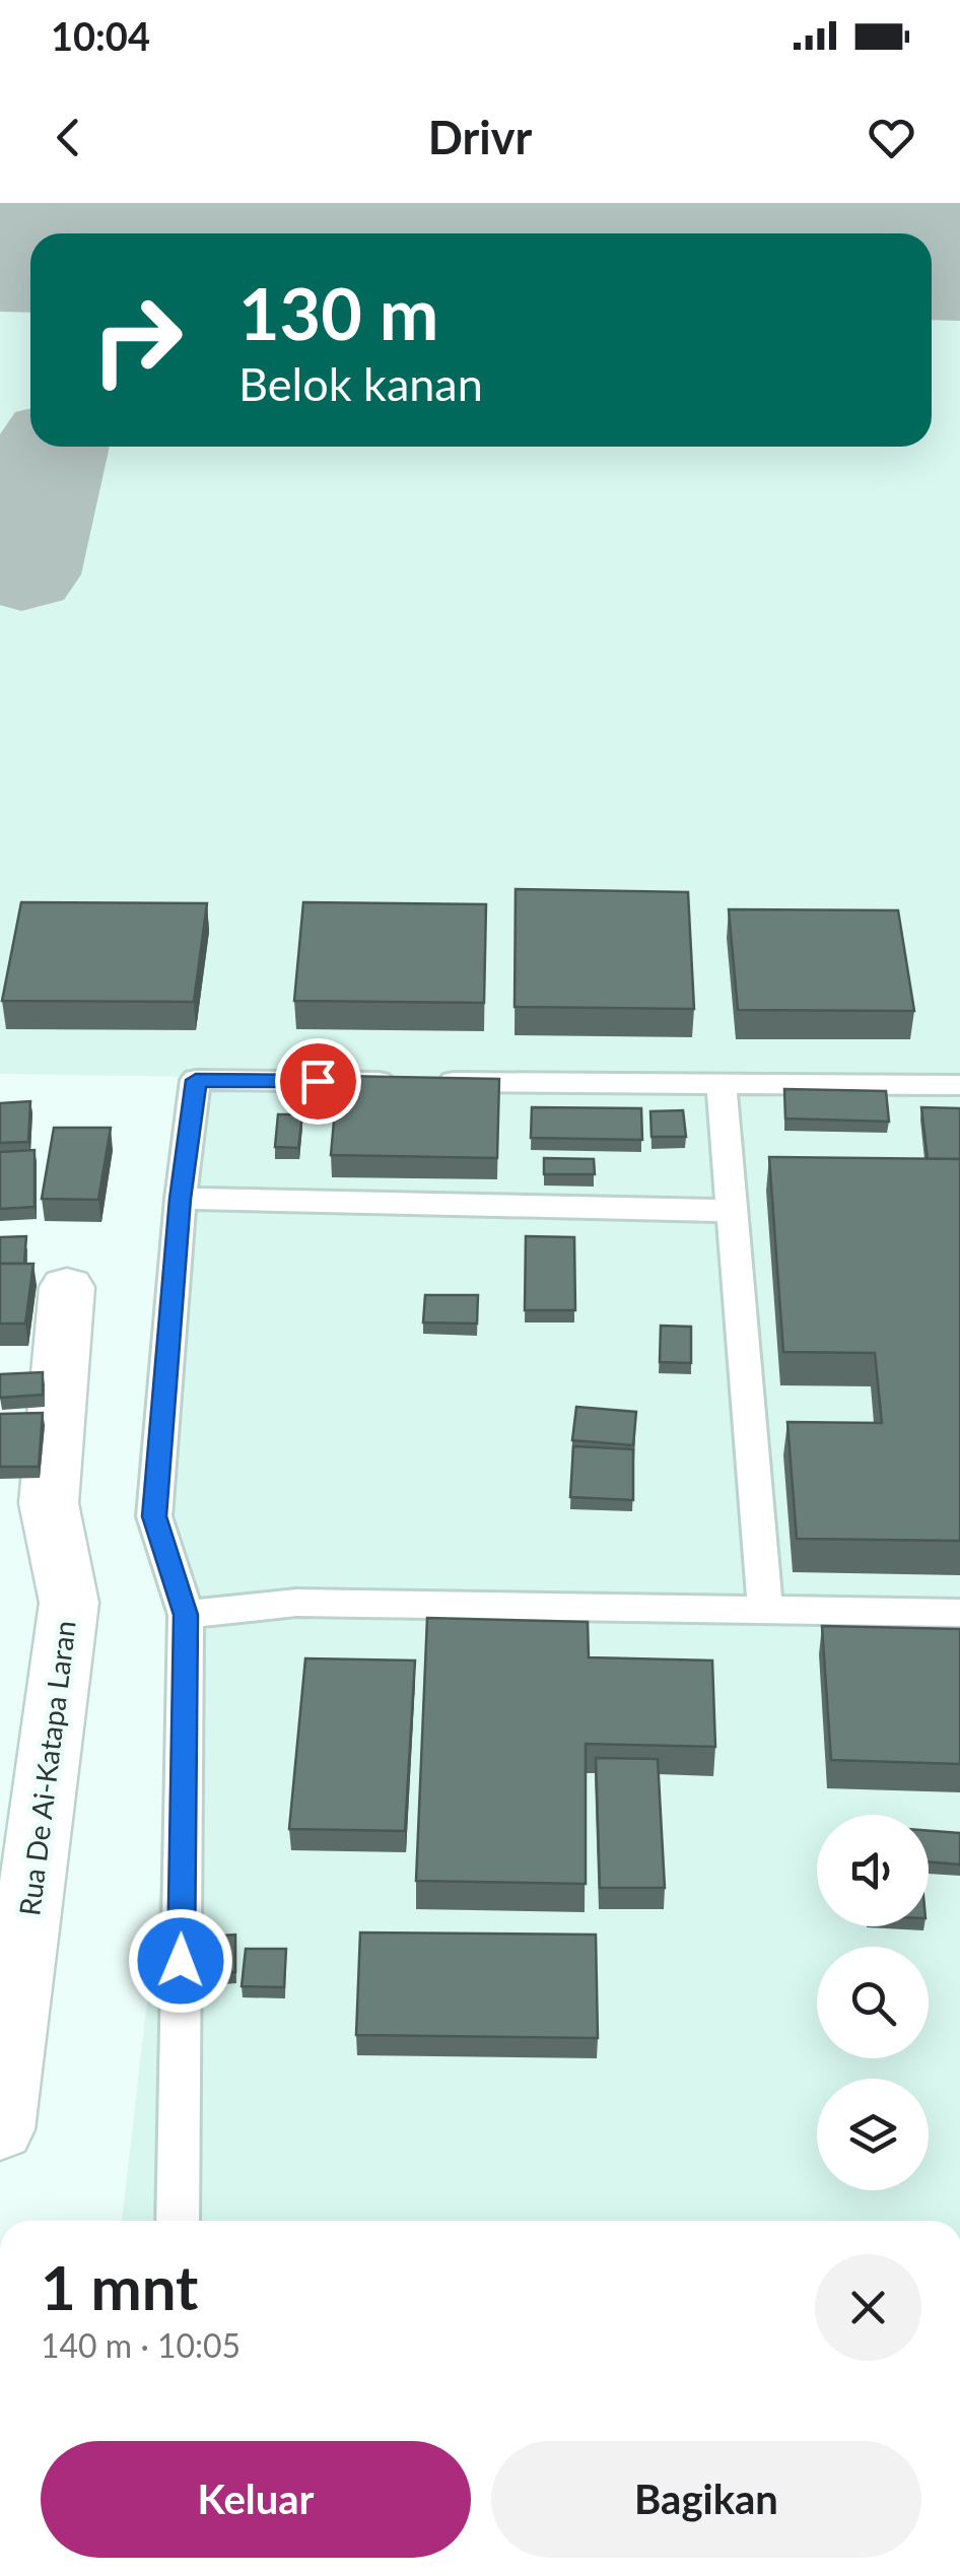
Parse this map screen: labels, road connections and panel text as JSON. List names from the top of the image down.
{
  "streets": {
    "street": ["Rua De Ai-Katapa Laran"]
  },
  "page": {
    "status": "10:04",
    "header": "Drivr",
    "turn": ["130 m", "Belok kanan"],
    "heading": ["1 mnt", "140 m · 10:05"],
    "buttons": ["Keluar", "Bagikan"]
  }
}
